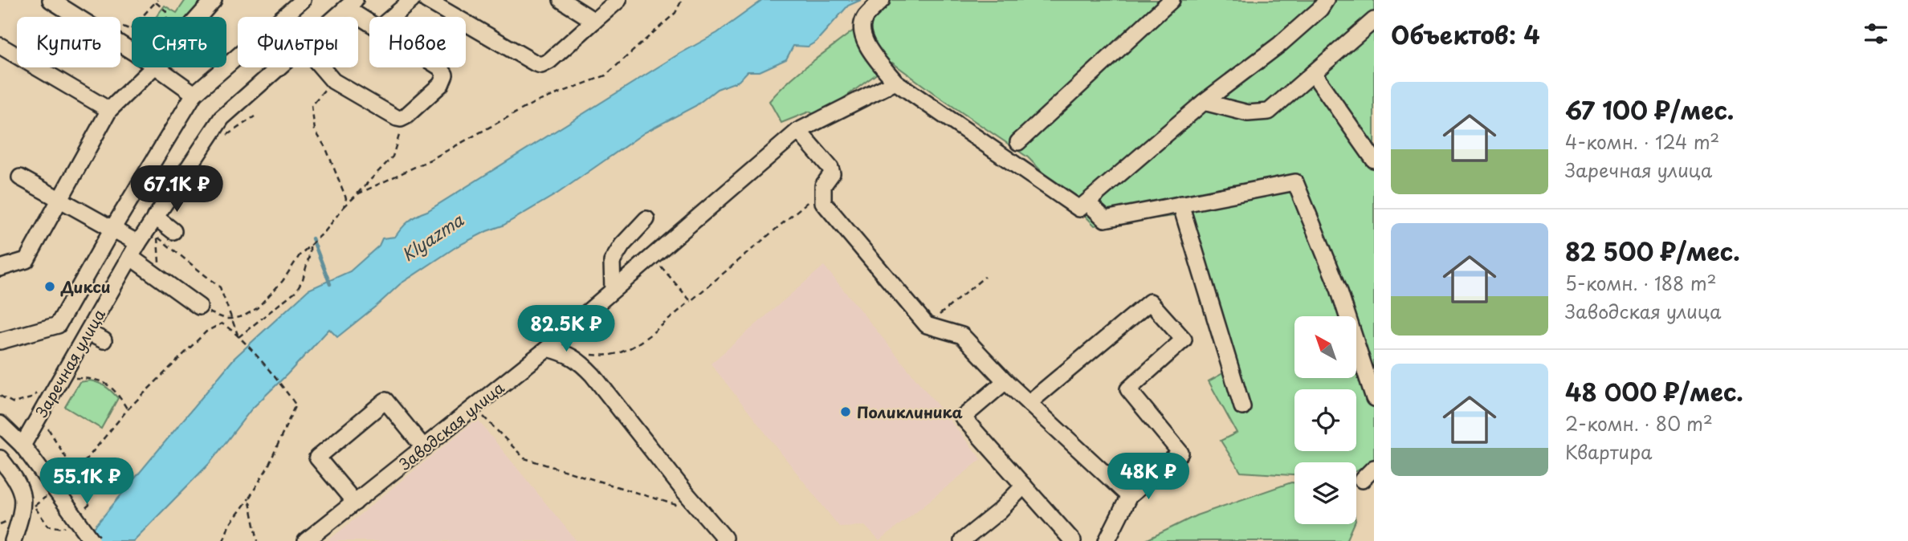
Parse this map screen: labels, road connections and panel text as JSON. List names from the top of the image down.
{
  "streets": {
    "street": ["Заречная улица", "Заводская улица"]
  },
  "water": ["Klyazma"],
  "places": ["Дикси", "Поликлиника"],
  "north": "top left",
  "page": {
    "heading": "Объектов: 4",
    "chip": [
      "Купить",
      "Снять",
      "Фильтры",
      "Новое"
    ],
    "list": [
      {
        "name": "67 100 ₽/мес.",
        "note": "4-комн. · 124 m² · Заречная улица"
      },
      {
        "name": "82 500 ₽/мес.",
        "note": "5-комн. · 188 m² · Заводская улица"
      },
      {
        "name": "48 000 ₽/мес.",
        "note": "2-комн. · 80 m² · Квартира"
      }
    ],
    "price": [
      "67.1K ₽",
      "82.5K ₽",
      "48K ₽",
      "55.1K ₽"
    ]
  }
}
